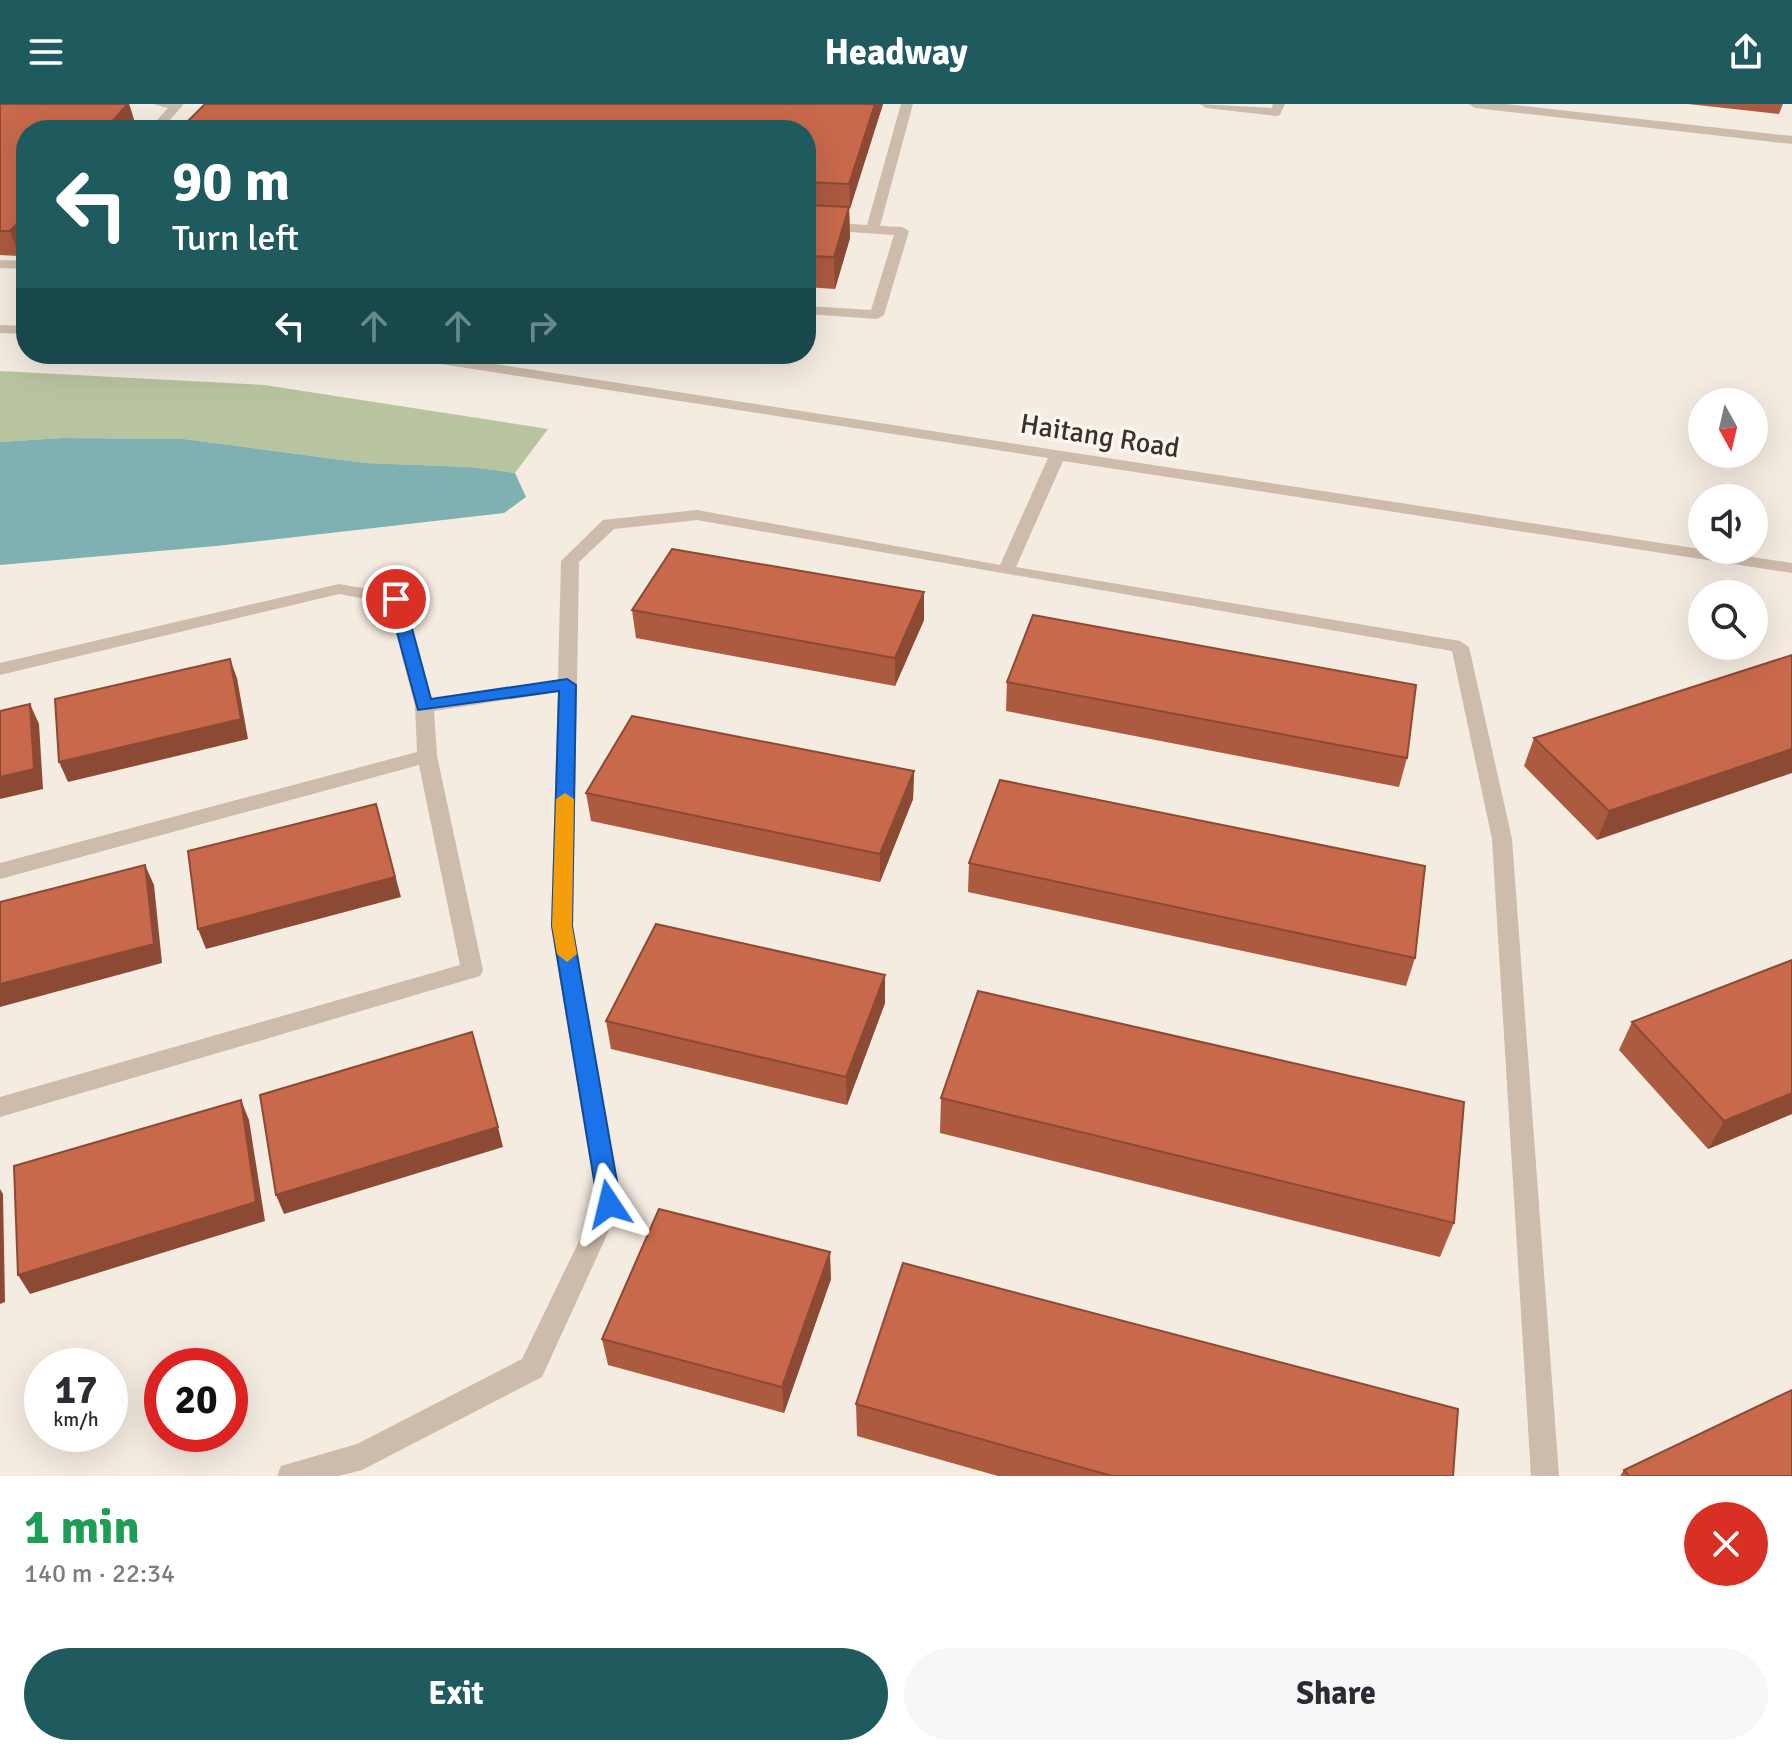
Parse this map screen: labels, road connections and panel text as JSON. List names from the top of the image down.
{
  "streets": {
    "street": ["Haitang Road"]
  },
  "north": "bottom",
  "page": {
    "header": "Headway",
    "turn": ["90 m", "Turn left"],
    "speed": "17 km/h",
    "limit": "20",
    "heading": ["1 min", "140 m · 22:34"],
    "buttons": ["Exit", "Share"]
  }
}
